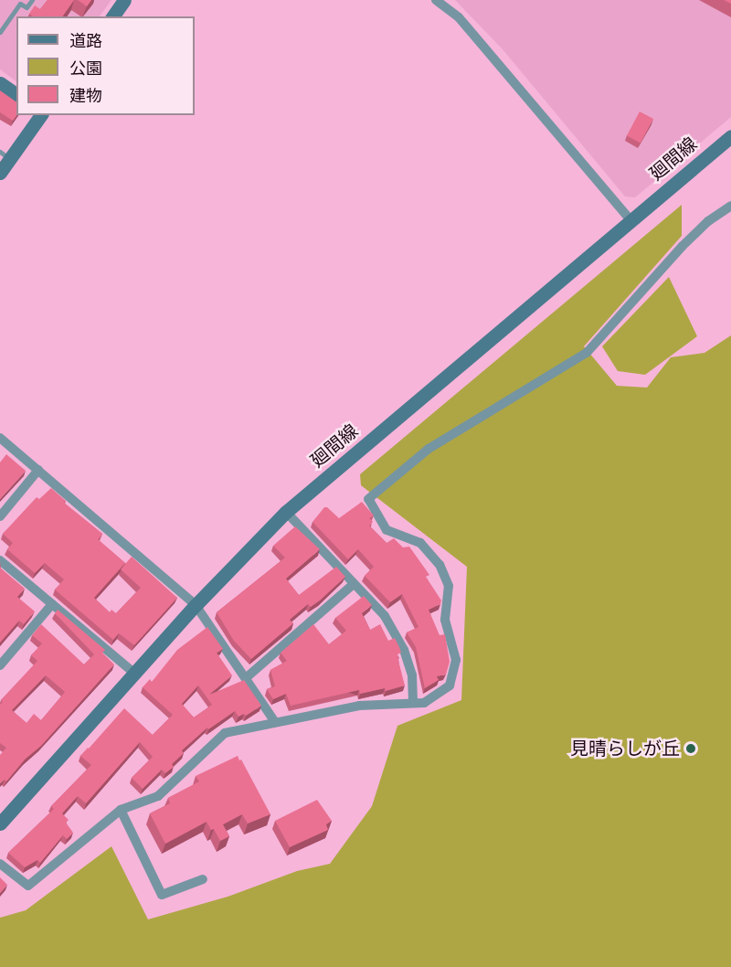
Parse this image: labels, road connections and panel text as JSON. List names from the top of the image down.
{
  "streets": {
    "street": ["廻間線"]
  },
  "places": ["見晴らしが丘"],
  "legend": ["道路", "公園", "建物"]
}
